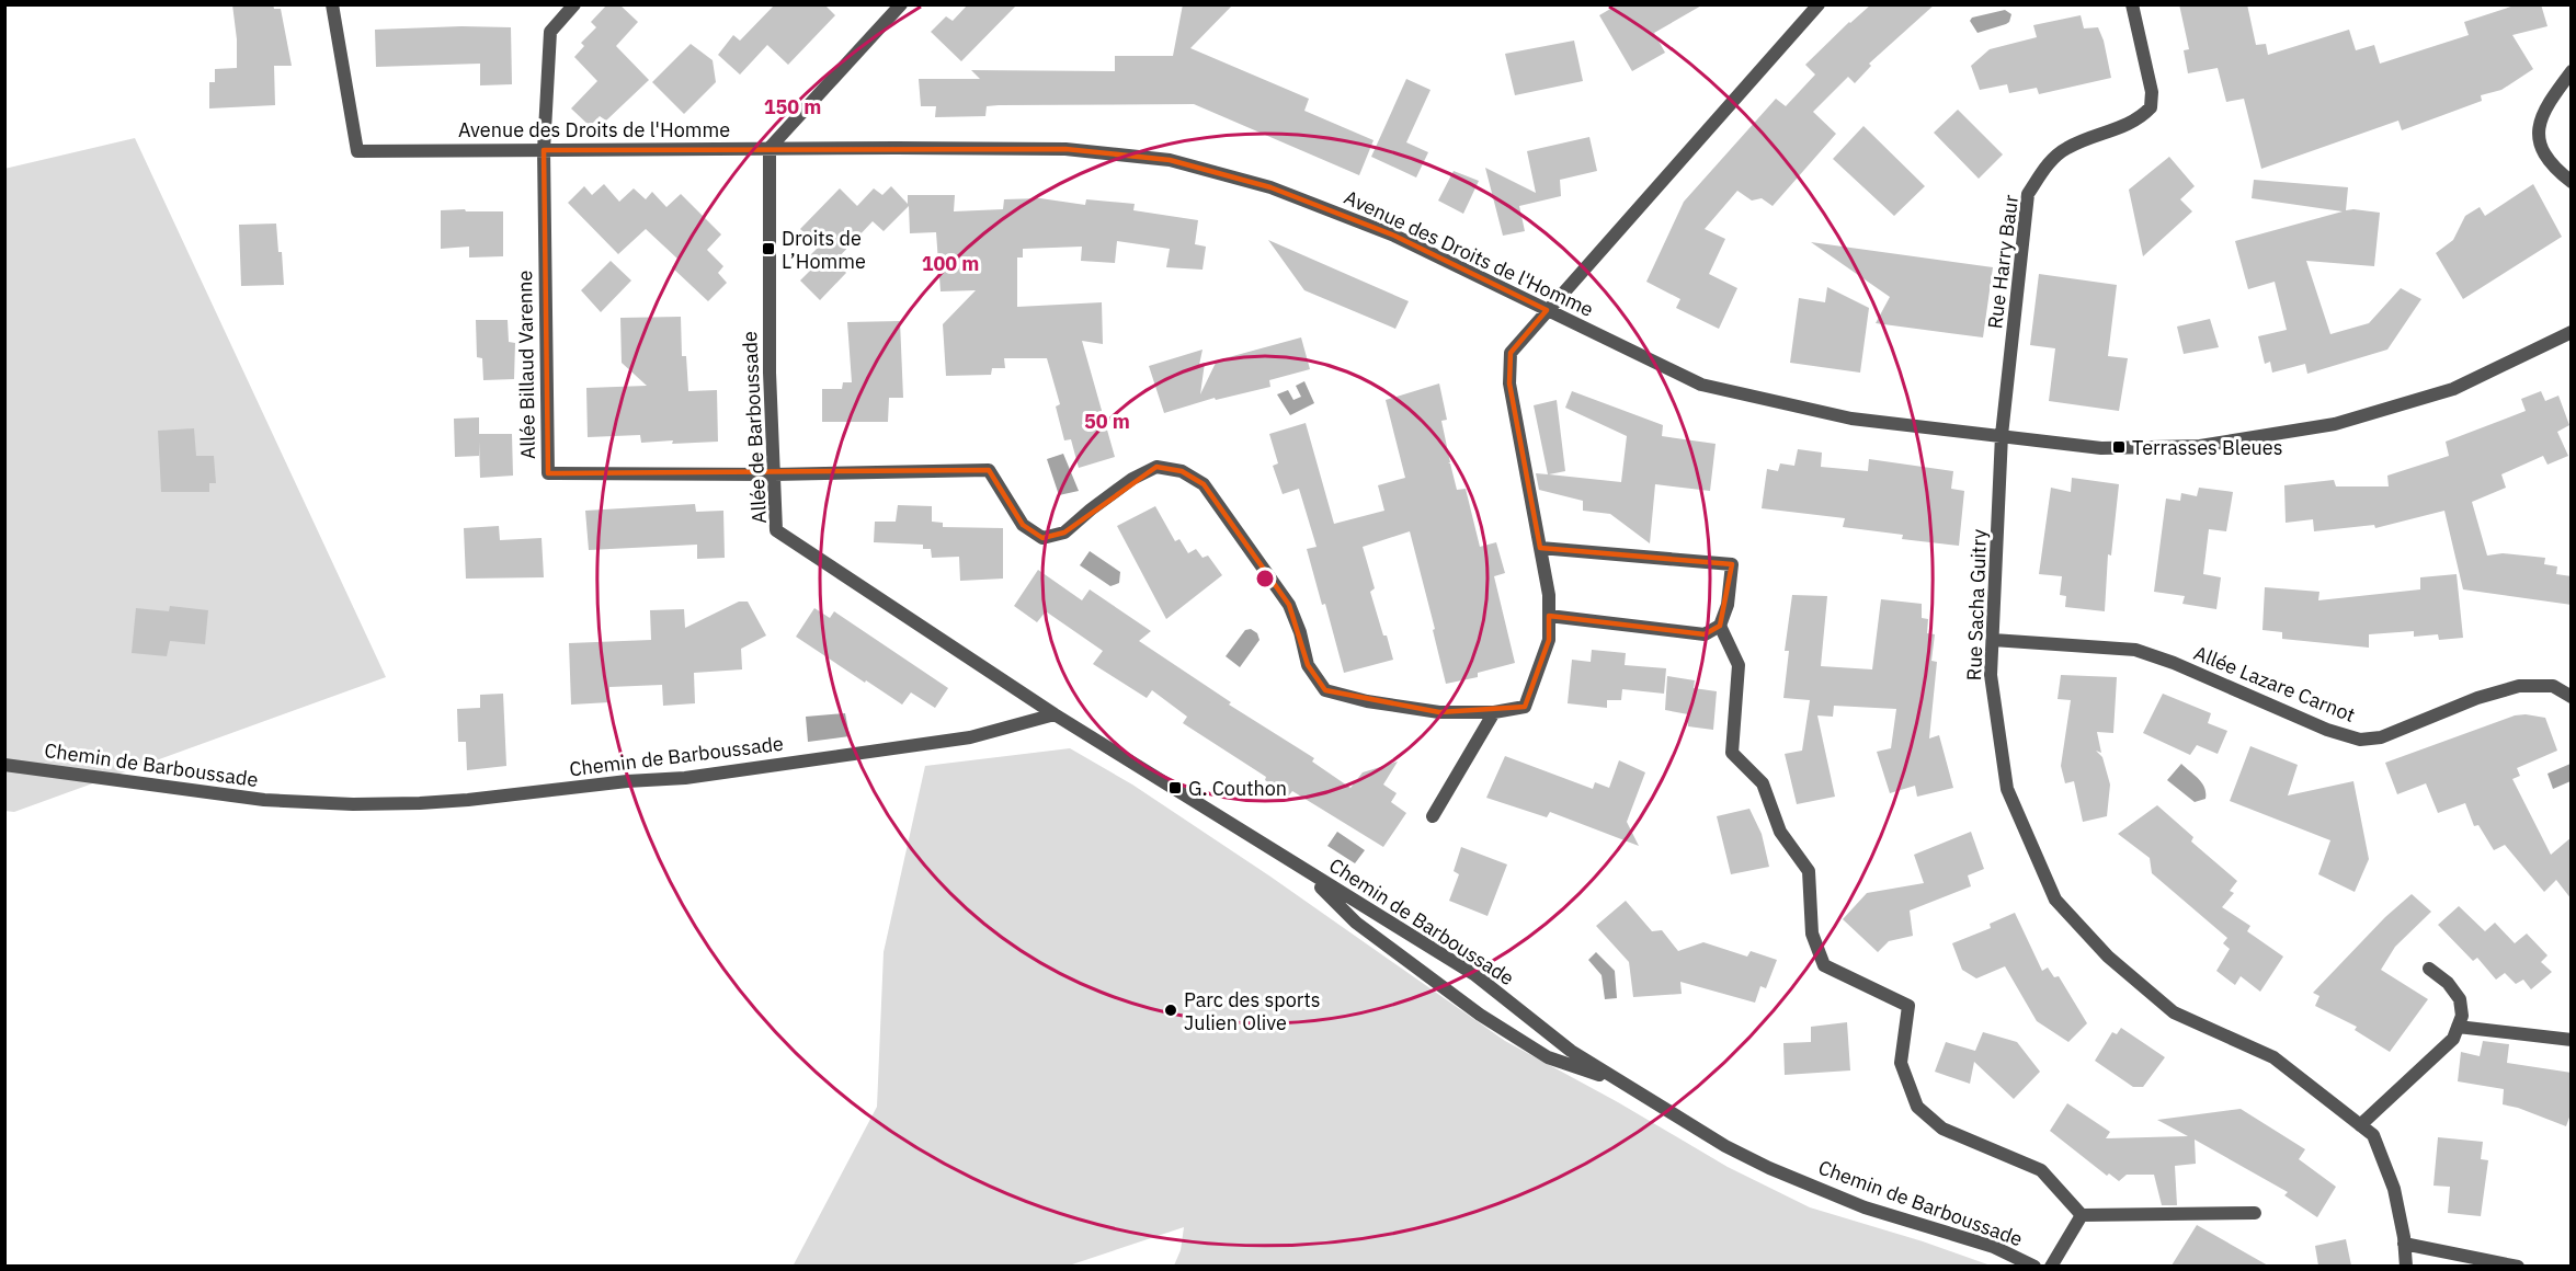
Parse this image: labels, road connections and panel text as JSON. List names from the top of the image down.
{
  "streets": {
    "street": [
      "Avenue des Droits de l'Homme",
      "Rue Harry Baur",
      "Allée Billaud Varenne",
      "Allée de Barboussade",
      "Rue Sacha Guitry",
      "Allée Lazare Carnot",
      "Chemin de Barboussade"
    ]
  },
  "crossings": [
    ["Avenue des Droits de l'Homme", "Rue Harry Baur"],
    ["Avenue des Droits de l'Homme", "Allée Billaud Varenne"],
    ["Avenue des Droits de l'Homme", "Allée de Barboussade"],
    ["Avenue des Droits de l'Homme", "Rue Sacha Guitry"],
    ["Rue Harry Baur", "Rue Sacha Guitry"],
    ["Allée Billaud Varenne", "Allée de Barboussade"],
    ["Allée de Barboussade", "Chemin de Barboussade"],
    ["Rue Sacha Guitry", "Allée Lazare Carnot"]
  ],
  "places": {
    "transit": ["Droits de L’Homme", "Terrasses Bleues", "G. Couthon"],
    "other": ["Parc des sports Julien Olive"]
  },
  "rings": ["150 m", "100 m", "50 m"]
}
